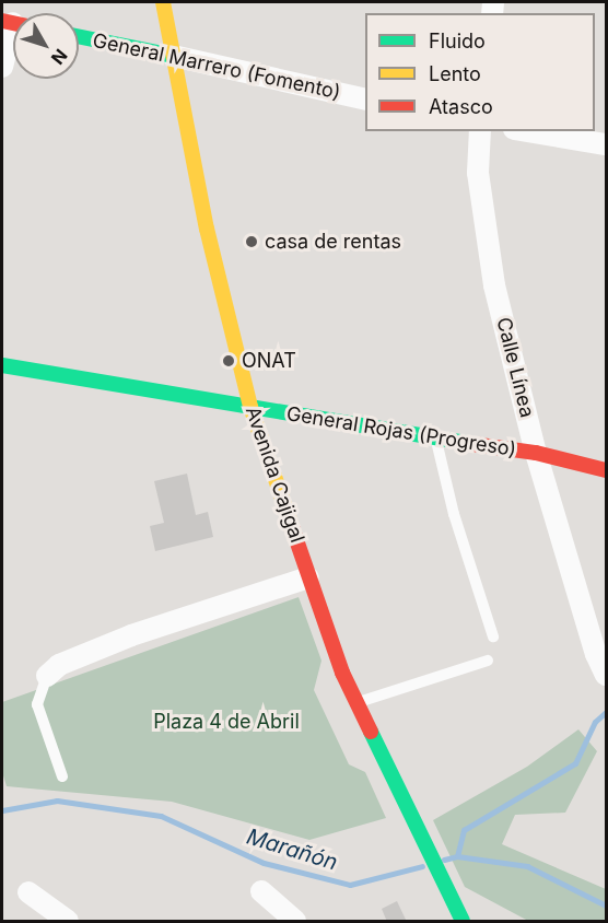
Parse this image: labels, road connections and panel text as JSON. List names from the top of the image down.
{
  "streets": {
    "main road": ["General Marrero (Fomento)", "General Rojas (Progreso)", "Avenida Cajigal"],
    "street": ["Calle Línea"]
  },
  "crossings": [
    ["General Marrero (Fomento)", "Avenida Cajigal"],
    ["Calle Línea", "General Rojas (Progreso)"],
    ["General Rojas (Progreso)", "Avenida Cajigal"]
  ],
  "water": ["Marañón"],
  "parks": ["Plaza 4 de Abril"],
  "places": ["casa de rentas", "ONAT"],
  "legend": ["Fluido", "Lento", "Atasco"],
  "north": "bottom right"
}
